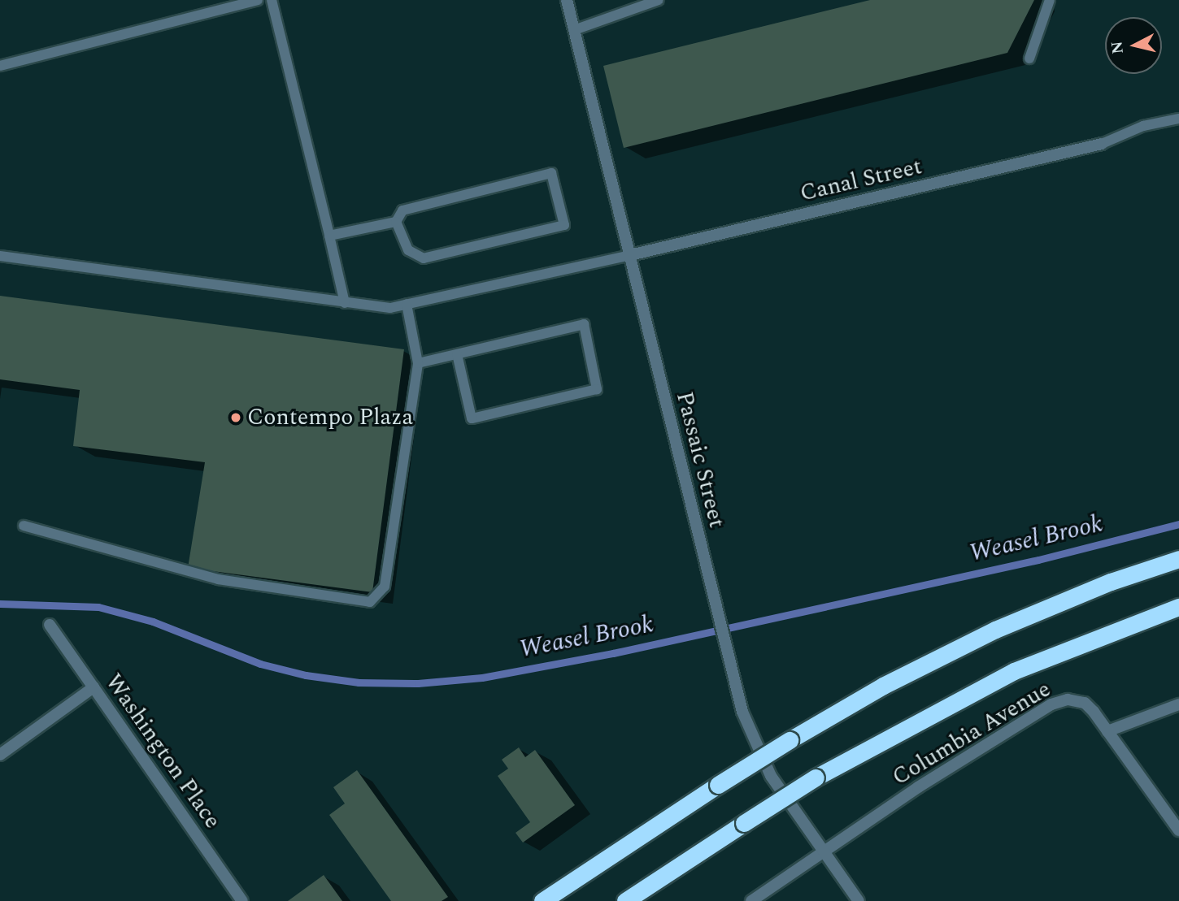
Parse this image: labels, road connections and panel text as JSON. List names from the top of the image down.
{
  "streets": {
    "street": [
      "Canal Street",
      "Passaic Street",
      "Columbia Avenue",
      "Washington Place"
    ]
  },
  "crossings": [
    ["Canal Street", "Passaic Street"],
    ["Passaic Street", "Columbia Avenue"]
  ],
  "water": ["Weasel Brook"],
  "places": ["Contempo Plaza"],
  "north": "left"
}
